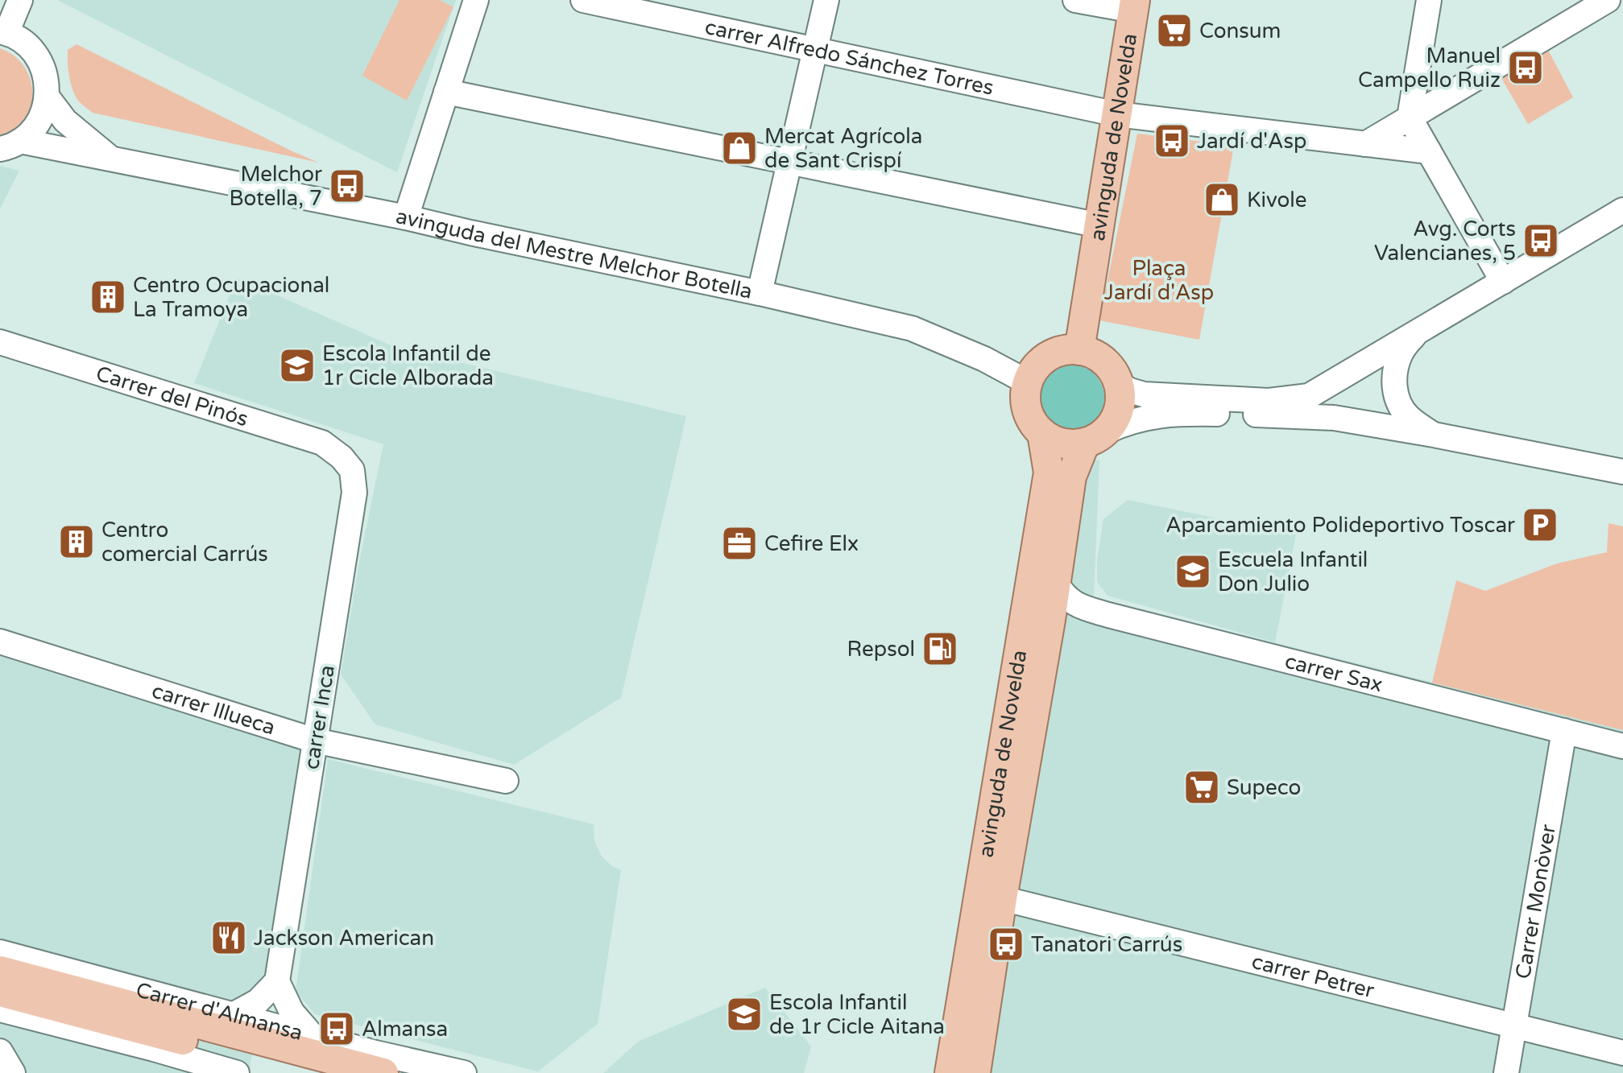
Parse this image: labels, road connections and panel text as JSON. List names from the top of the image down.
{
  "streets": {
    "main road": ["avinguda de Novelda", "Carrer d'Almansa"],
    "street": [
      "carrer Alfredo Sánchez Torres",
      "avinguda del Mestre Melchor Botella",
      "Carrer del Pinós",
      "carrer Sax",
      "carrer Illueca",
      "carrer Inca",
      "Carrer Monòver",
      "carrer Petrer"
    ]
  },
  "crossings": [
    ["carrer Alfredo Sánchez Torres", "avinguda de Novelda"],
    ["avinguda de Novelda", "avinguda del Mestre Melchor Botella"],
    ["avinguda de Novelda", "carrer Sax"],
    ["avinguda de Novelda", "carrer Petrer"],
    ["Carrer del Pinós", "carrer Inca"],
    ["carrer Sax", "Carrer Monòver"],
    ["carrer Illueca", "carrer Inca"],
    ["Carrer Monòver", "carrer Petrer"]
  ],
  "parks": ["Plaça Jardí d'Asp"],
  "places": {
    "supermarket": ["Consum", "Supeco"],
    "bus stop": [
      "Manuel Campello Ruiz",
      "Jardí d'Asp",
      "Melchor Botella, 7",
      "Avg. Corts Valencianes, 5",
      "Tanatori Carrús",
      "Almansa"
    ],
    "shop": ["Mercat Agrícola de Sant Crispí", "Kivole"],
    "building": ["Centro Ocupacional La Tramoya", "Centro comercial Carrús"],
    "school or university": ["Escola Infantil de 1r Cicle Alborada", "Escuela Infantil Don Julio", "Escola Infantil de 1r Cicle Aitana"],
    "parking": ["Aparcamiento Polideportivo Toscar"],
    "office": ["Cefire Elx"],
    "fuel station": ["Repsol"],
    "restaurant": ["Jackson American"]
  }
}
